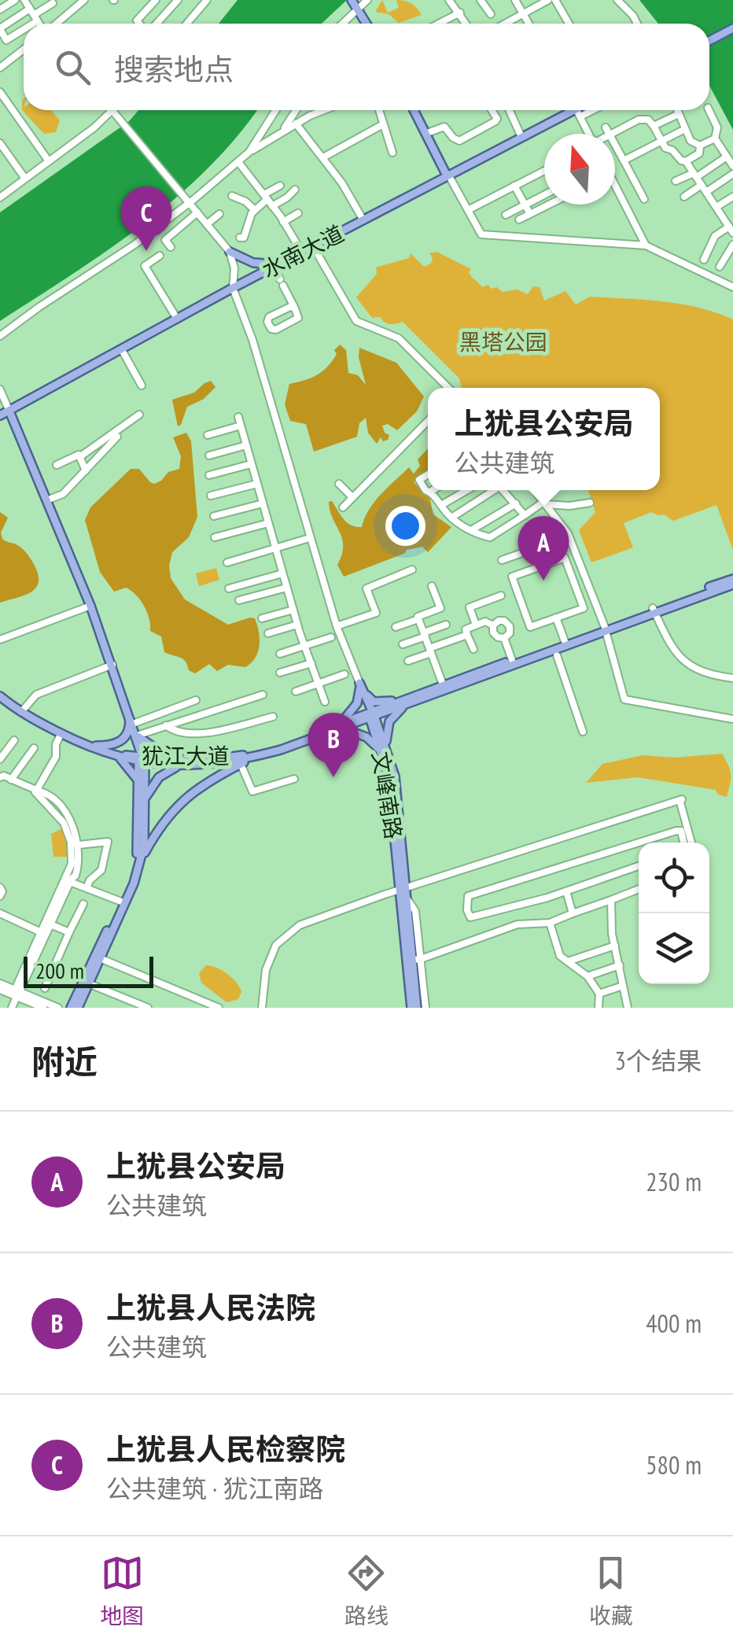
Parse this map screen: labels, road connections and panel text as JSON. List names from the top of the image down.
{
  "streets": {
    "main road": ["水南大道", "犹江大道", "文峰南路"]
  },
  "crossings": [
    ["犹江大道", "文峰南路"]
  ],
  "parks": ["黑塔公园"],
  "scale_bar": "200 m",
  "north": "top",
  "page": {
    "search": "搜索地点",
    "pins": ["C", "A", "B"],
    "popup": ["上犹县公安局", "公共建筑"],
    "scale": "200 m",
    "heading": ["附近", "3个结果"],
    "list": [
      {
        "mark": "A",
        "name": "上犹县公安局",
        "note": "公共建筑",
        "value": "230 m"
      },
      {
        "mark": "B",
        "name": "上犹县人民法院",
        "note": "公共建筑",
        "value": "400 m"
      },
      {
        "mark": "C",
        "name": "上犹县人民检察院",
        "note": "公共建筑 · 犹江南路",
        "value": "580 m"
      }
    ],
    "nav": ["地图", "路线", "收藏"]
  }
}
